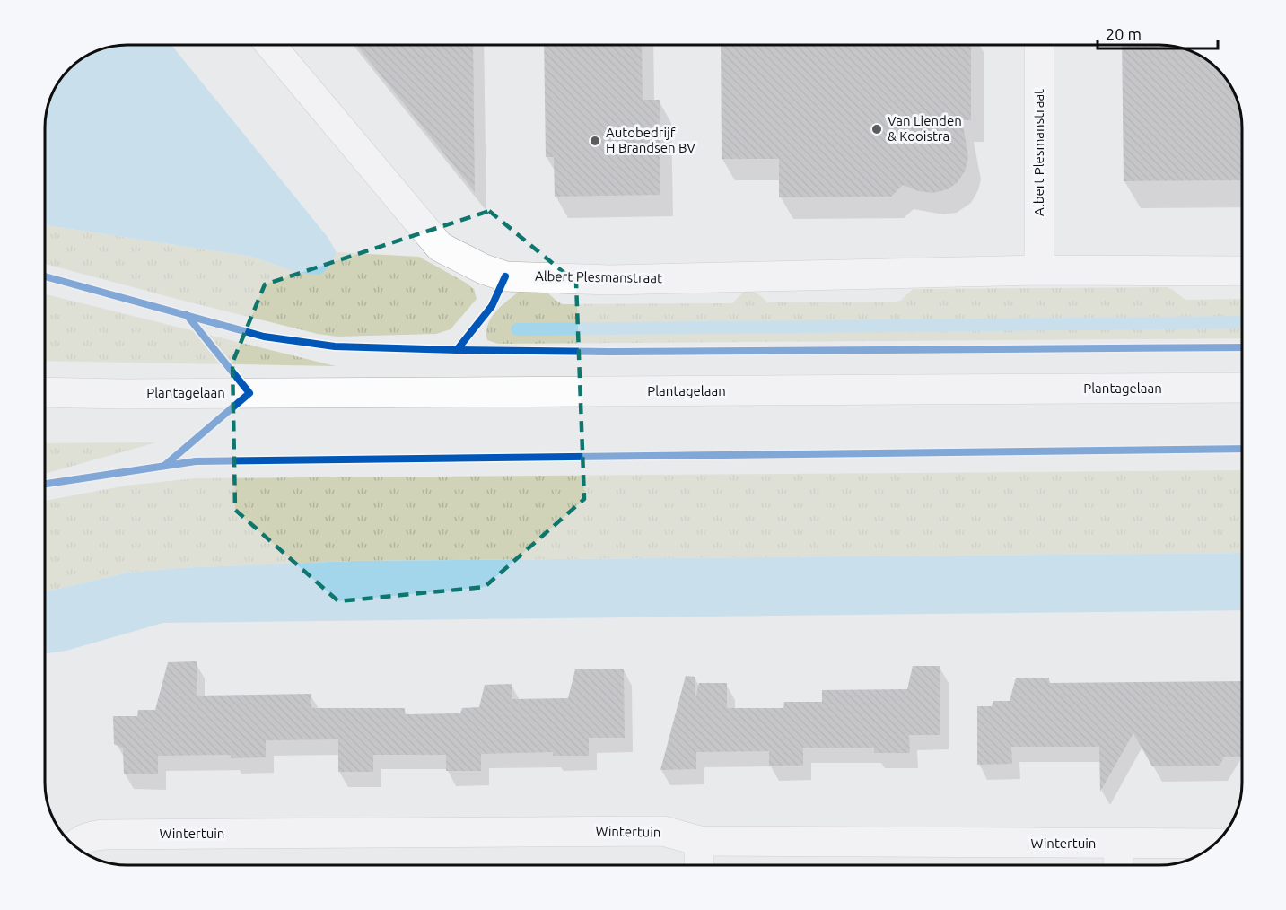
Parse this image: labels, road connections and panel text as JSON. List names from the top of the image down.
{
  "streets": {
    "street": ["Albert Plesmanstraat", "Plantagelaan", "Wintertuin"]
  },
  "places": ["Van Lienden & Kooistra", "Autobedrijf H Brandsen BV"],
  "scale_bar": "20 m"
}
